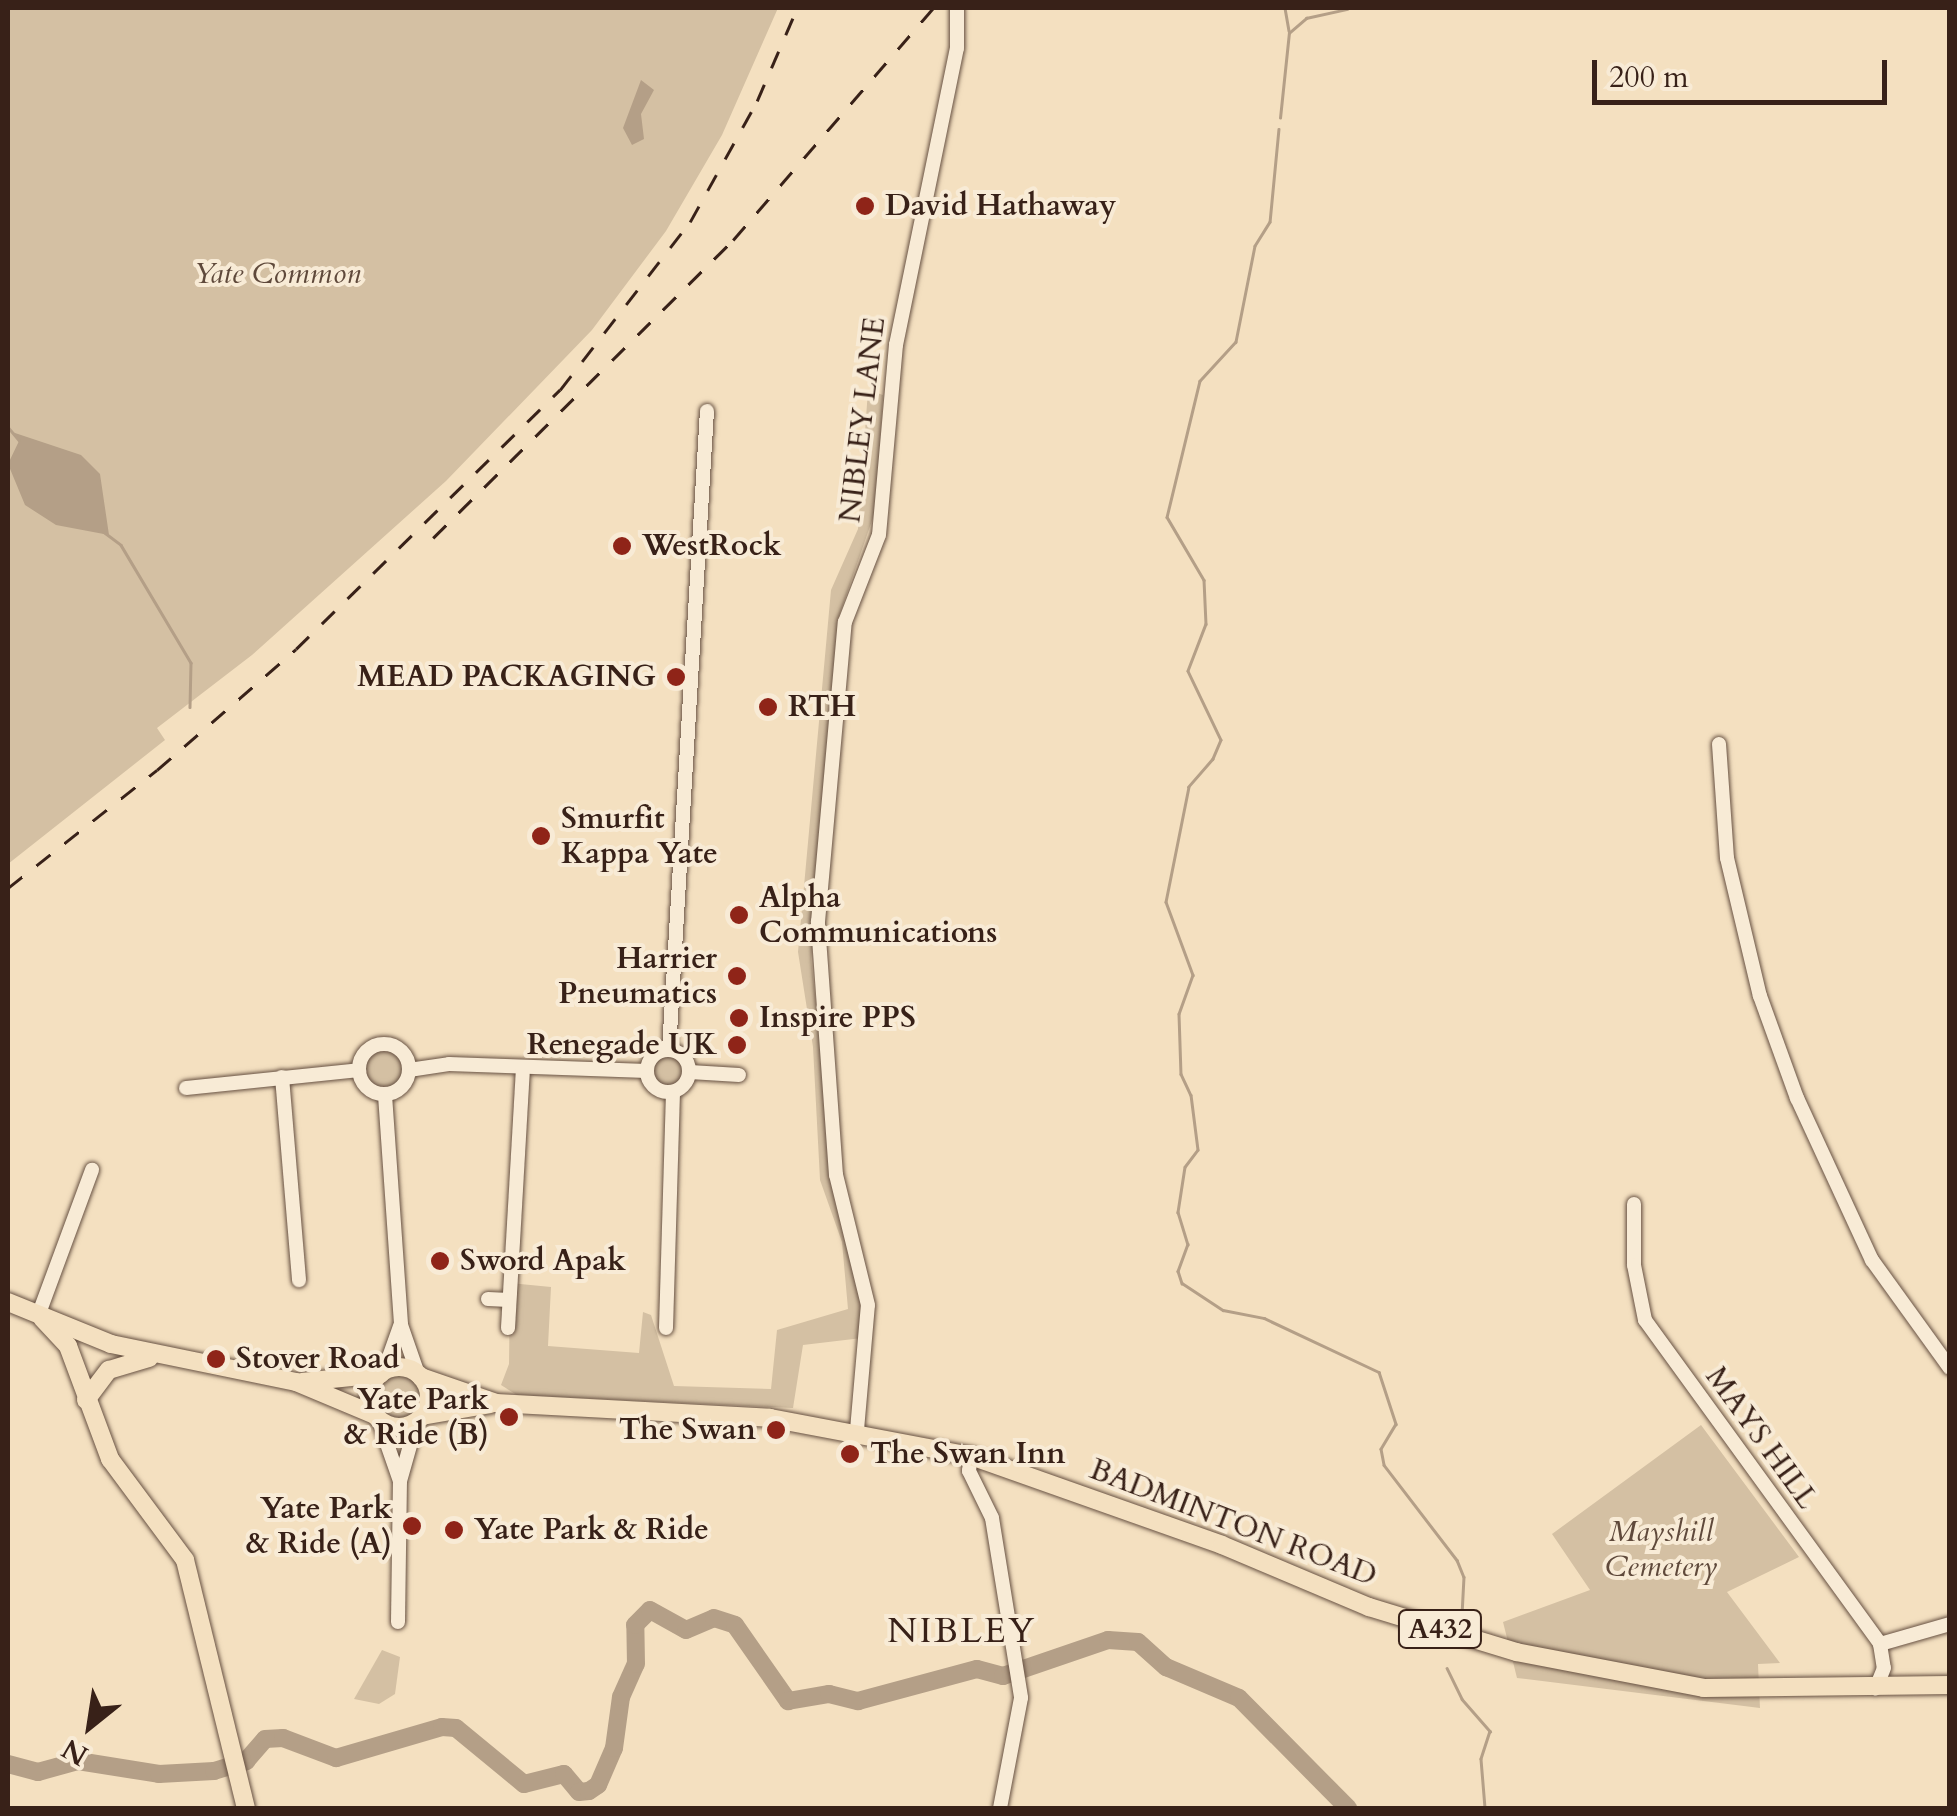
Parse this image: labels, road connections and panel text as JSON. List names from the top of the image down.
{
  "streets": {
    "main road": ["BADMINTON ROAD", "A432"],
    "street": ["NIBLEY LANE", "MAYS HILL"]
  },
  "crossings": [
    ["NIBLEY LANE", "BADMINTON ROAD"]
  ],
  "districts": ["NIBLEY"],
  "parks": ["Yate Common", "Mayshill Cemetery"],
  "places": [
    "David Hathaway",
    "WestRock",
    "MEAD PACKAGING",
    "RTH",
    "Smurfit Kappa Yate",
    "Alpha Communications",
    "Harrier Pneumatics",
    "Inspire PPS",
    "Renegade UK",
    "Sword Apak",
    "Stover Road",
    "Yate Park & Ride (B)",
    "The Swan",
    "The Swan Inn",
    "Yate Park & Ride (A)",
    "Yate Park & Ride"
  ],
  "scale_bar": "200 m",
  "north": "bottom left"
}
